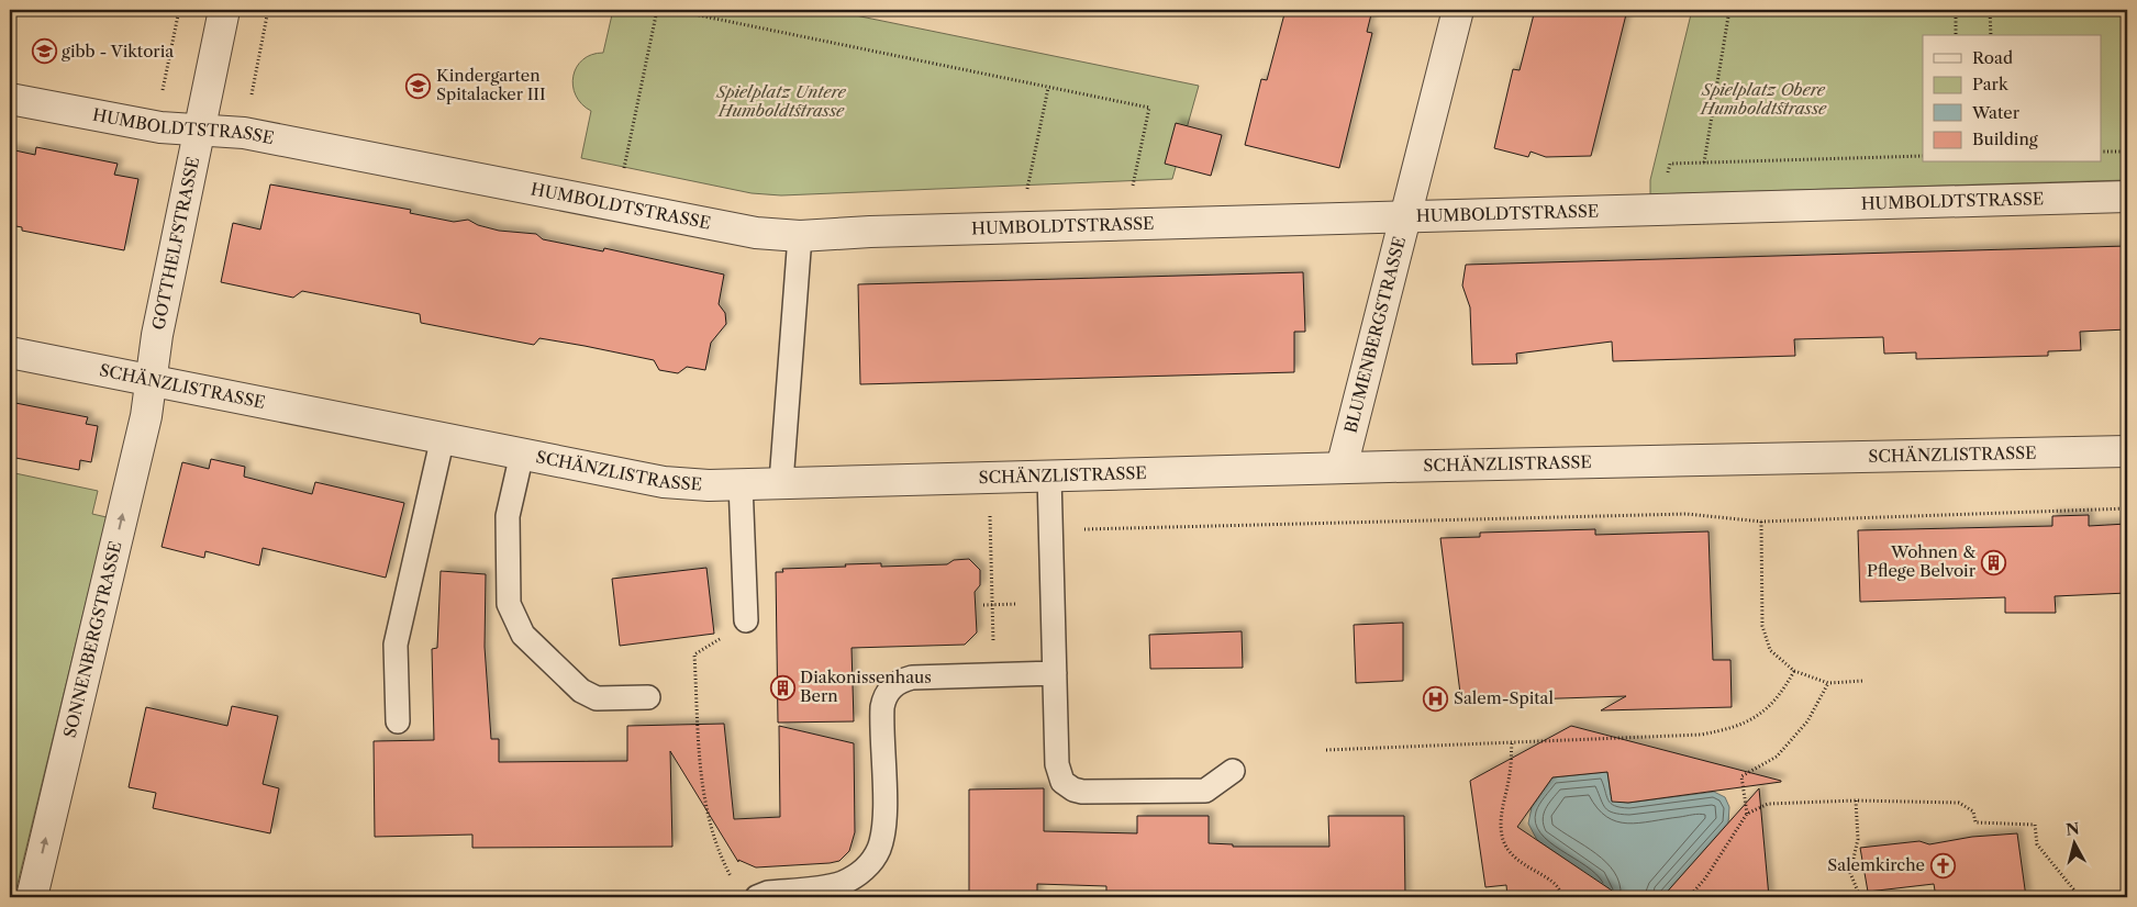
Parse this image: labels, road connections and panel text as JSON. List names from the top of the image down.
{
  "streets": {
    "street": [
      "HUMBOLDTSTRASSE",
      "GOTTHELFSTRASSE",
      "BLUMENBERGSTRASSE",
      "SCHÄNZLISTRASSE",
      "SONNENBERGSTRASSE"
    ]
  },
  "crossings": [
    ["HUMBOLDTSTRASSE", "GOTTHELFSTRASSE"],
    ["HUMBOLDTSTRASSE", "BLUMENBERGSTRASSE"],
    ["GOTTHELFSTRASSE", "SCHÄNZLISTRASSE"],
    ["GOTTHELFSTRASSE", "SONNENBERGSTRASSE"],
    ["BLUMENBERGSTRASSE", "SCHÄNZLISTRASSE"],
    ["SCHÄNZLISTRASSE", "SONNENBERGSTRASSE"]
  ],
  "one_way": ["SONNENBERGSTRASSE"],
  "parks": ["Spielplatz Obere Humboldtstrasse", "Spielplatz Untere Humboldtstrasse"],
  "places": {
    "school or university": ["gibb - Viktoria", "Kindergarten Spitalacker III"],
    "building": ["Wohnen & Pflege Belvoir", "Diakonissenhaus Bern"],
    "hospital": ["Salem-Spital"],
    "church": ["Salemkirche"]
  },
  "legend": [
    "Road",
    "Park",
    "Water",
    "Building"
  ],
  "north": "top"
}
